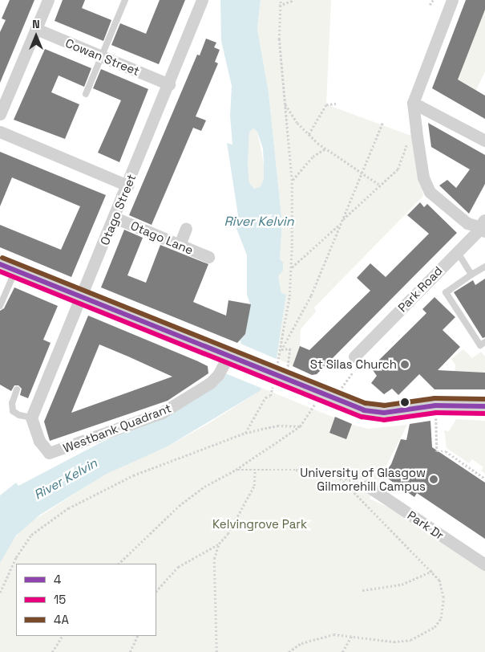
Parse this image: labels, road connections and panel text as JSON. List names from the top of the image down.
{
  "streets": {
    "street": [
      "Cowan Street",
      "Otago Street",
      "Otago Lane",
      "Park Road",
      "Westbank Quadrant",
      "Park Dr"
    ]
  },
  "crossings": [
    ["Cowan Street", "Otago Street"],
    ["Otago Street", "Otago Lane"],
    ["Otago Street", "Westbank Quadrant"]
  ],
  "water": ["River Kelvin"],
  "parks": ["Kelvingrove Park"],
  "places": ["St Silas Church", "University of Glasgow Gilmorehill Campus"],
  "lines": ["transit line 4A", "transit line 4", "transit line 15"],
  "legend": ["4", "15", "4A"],
  "north": "top"
}
